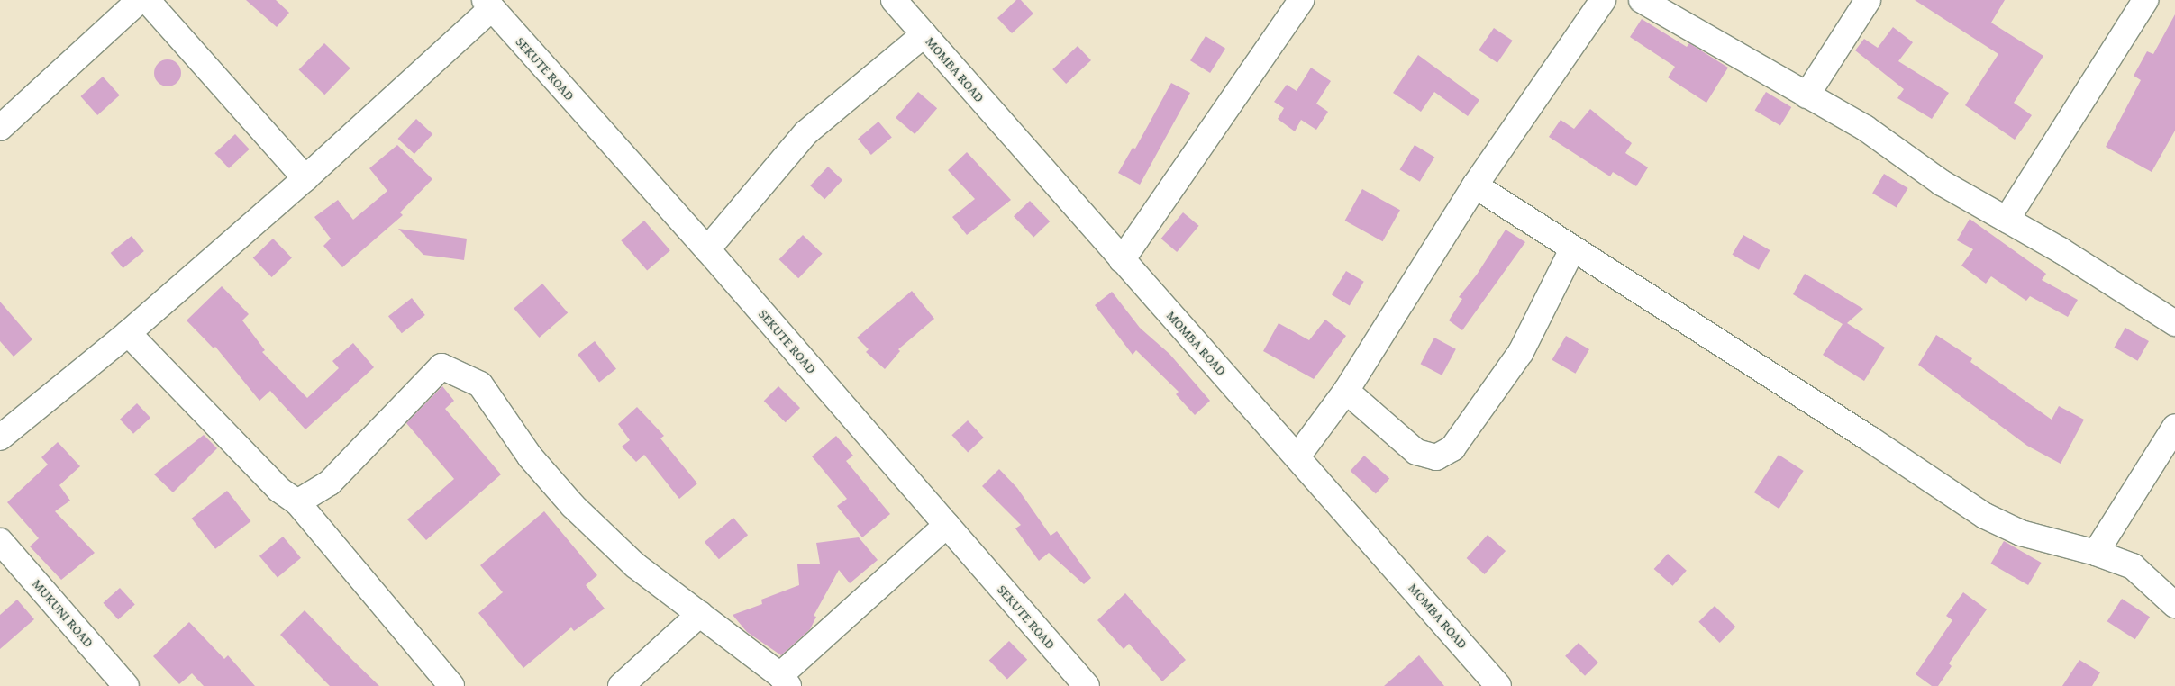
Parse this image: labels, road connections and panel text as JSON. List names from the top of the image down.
{
  "streets": {
    "street": ["SEKUTE ROAD", "MOMBA ROAD", "MUKUNI ROAD"]
  }
}
